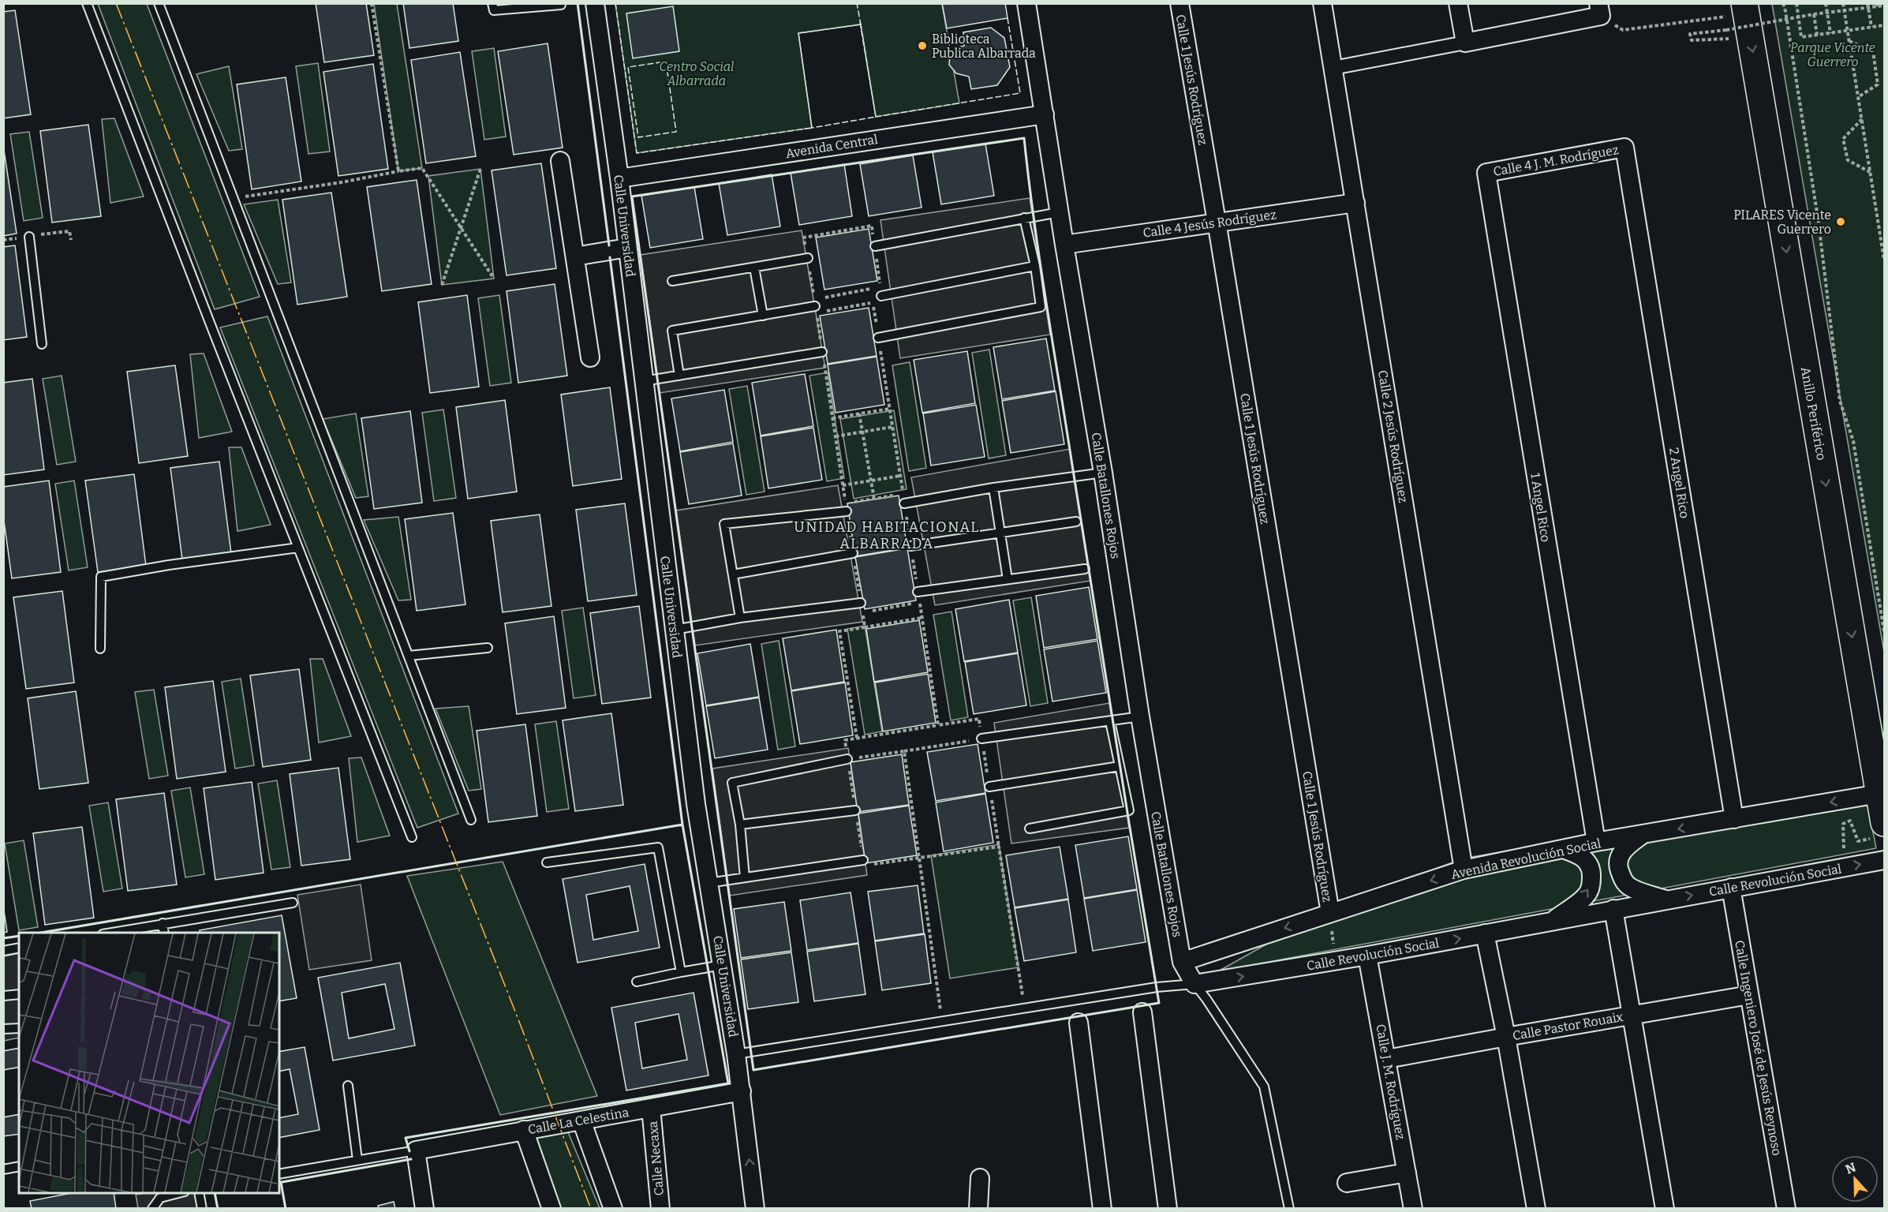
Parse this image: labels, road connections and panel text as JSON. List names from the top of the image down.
{
  "streets": {
    "main road": ["Anillo Periférico"],
    "street": [
      "Calle 1 Jesús Rodríguez",
      "Avenida Central",
      "Calle 4 J. M. Rodríguez",
      "Calle 4 Jesús Rodríguez",
      "Calle Universidad",
      "Calle 2 Jesús Rodríguez",
      "2 Angel Rico",
      "Calle Batallones Rojos",
      "1 Angel Rico",
      "Avenida Revolución Social",
      "Calle Revolución Social",
      "Calle Pastor Rouaix",
      "Calle Ingeniero José de Jesús Reynoso",
      "Calle J. M. Rodríguez",
      "Calle La Celestina",
      "Calle Necaxa"
    ]
  },
  "crossings": [
    ["Calle 1 Jesús Rodríguez", "Calle 4 Jesús Rodríguez"],
    ["Calle 1 Jesús Rodríguez", "Avenida Revolución Social"],
    ["Avenida Central", "Calle Universidad"],
    ["Avenida Central", "Calle Batallones Rojos"],
    ["Calle 4 J. M. Rodríguez", "2 Angel Rico"],
    ["Calle 4 J. M. Rodríguez", "1 Angel Rico"],
    ["Calle 4 Jesús Rodríguez", "Calle 2 Jesús Rodríguez"],
    ["Calle 4 Jesús Rodríguez", "Calle Batallones Rojos"],
    ["Calle Universidad", "Calle La Celestina"],
    ["Anillo Periférico", "Avenida Revolución Social"],
    ["Calle 2 Jesús Rodríguez", "Avenida Revolución Social"],
    ["2 Angel Rico", "Avenida Revolución Social"],
    ["Calle Batallones Rojos", "Avenida Revolución Social"],
    ["Calle Batallones Rojos", "Calle Revolución Social"],
    ["1 Angel Rico", "Avenida Revolución Social"],
    ["Avenida Revolución Social", "Calle Revolución Social"],
    ["Calle Revolución Social", "Calle Ingeniero José de Jesús Reynoso"],
    ["Calle Revolución Social", "Calle J. M. Rodríguez"],
    ["Calle Pastor Rouaix", "Calle Ingeniero José de Jesús Reynoso"],
    ["Calle Pastor Rouaix", "Calle J. M. Rodríguez"],
    ["Calle La Celestina", "Calle Necaxa"]
  ],
  "one_way": ["Anillo Periférico", "Avenida Revolución Social", "Calle Revolución Social"],
  "districts": ["UNIDAD HABITACIONAL ALBARRADA"],
  "parks": ["Parque Vicente Guerrero", "Centro Social Albarrada"],
  "places": ["Biblioteca Publica Albarrada", "PILARES Vicente Guerrero"],
  "north": "top"
}
